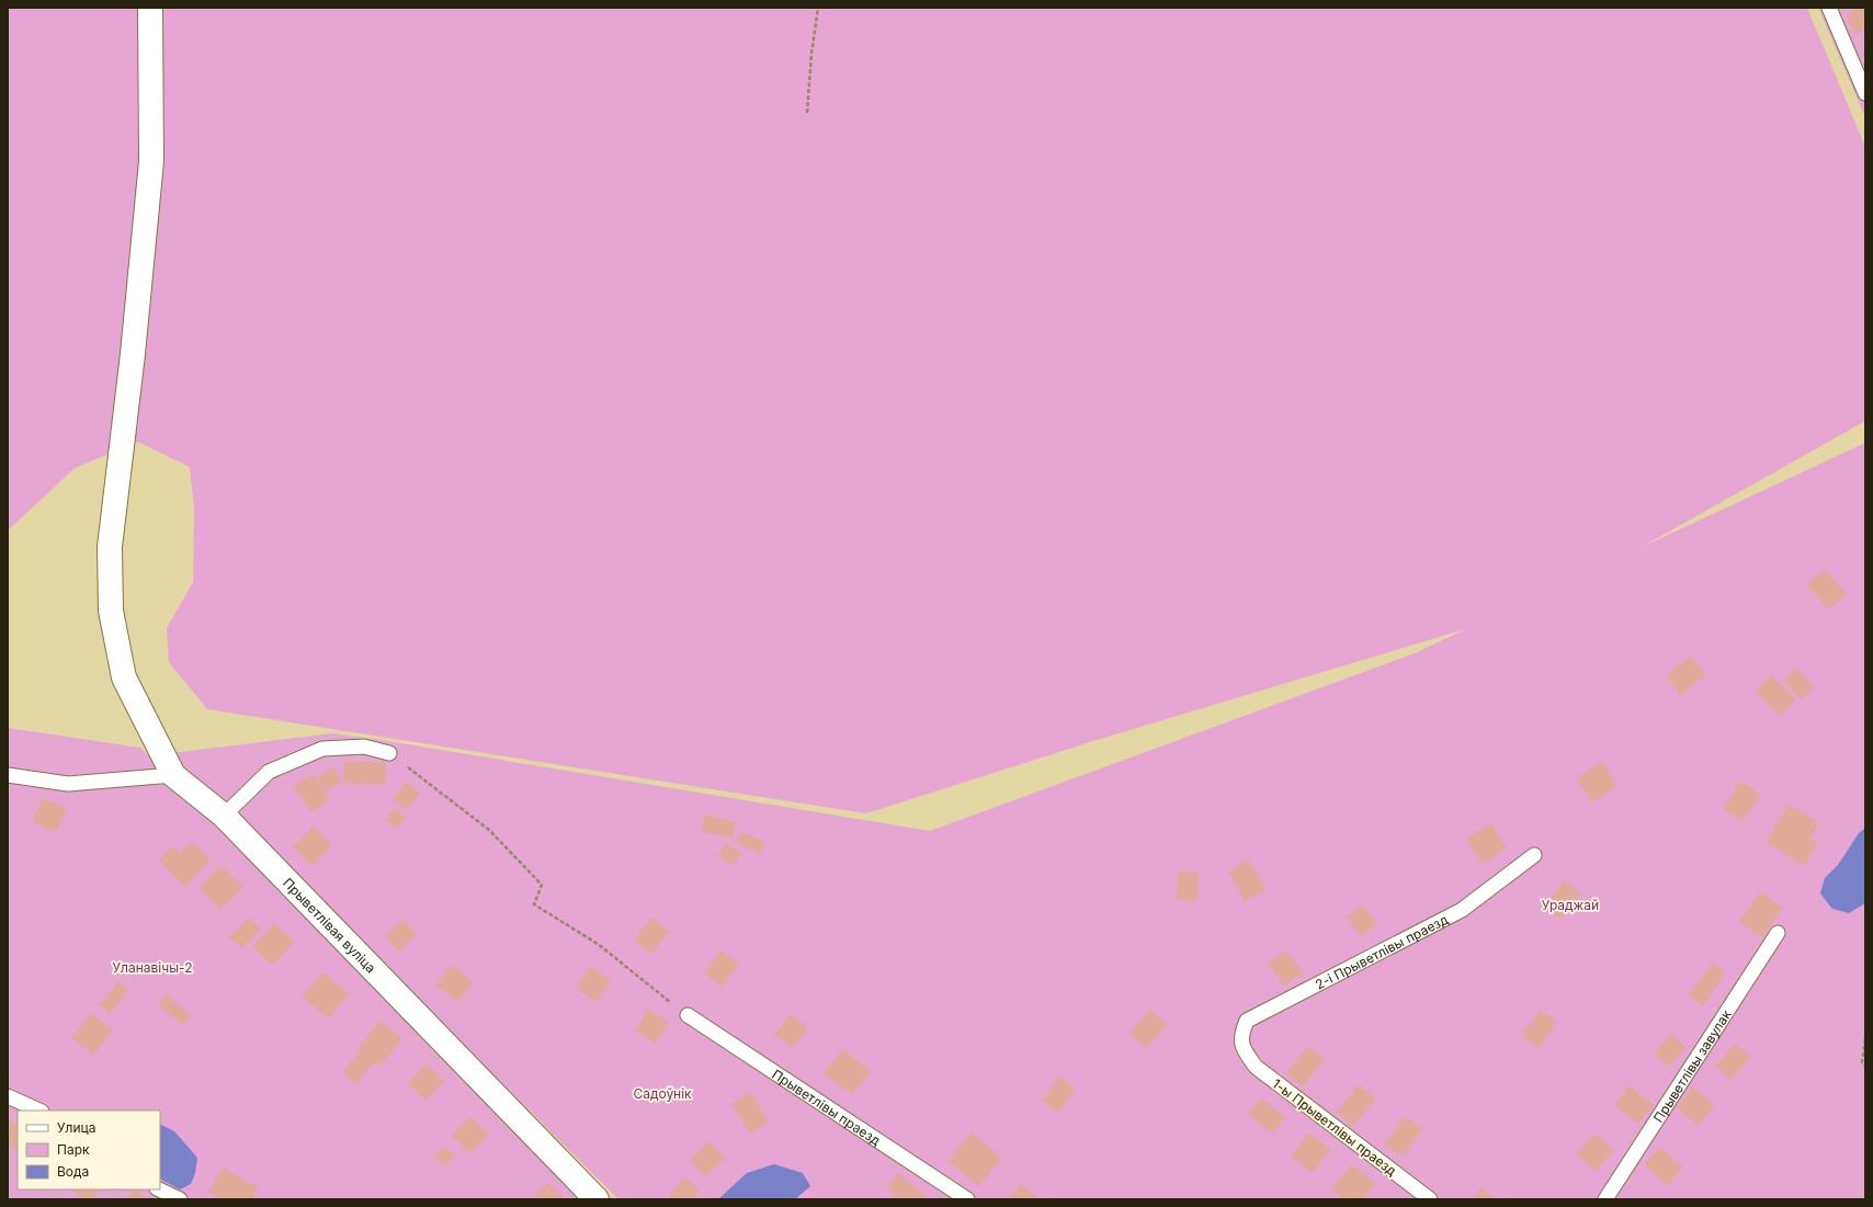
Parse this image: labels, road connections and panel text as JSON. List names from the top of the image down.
{
  "streets": {
    "street": ["Прыветлівая вуліца"],
    "lane": [
      "2-і Прыветлівы праезд",
      "Прыветлівы завулак",
      "Прыветлівы праезд",
      "1-ы Прыветлівы праезд"
    ]
  },
  "crossings": [
    ["2-і Прыветлівы праезд", "1-ы Прыветлівы праезд"]
  ],
  "parks": ["Ураджай", "Уланавічы-2", "Садоўнік"],
  "legend": ["Улица", "Парк", "Вода"]
}
